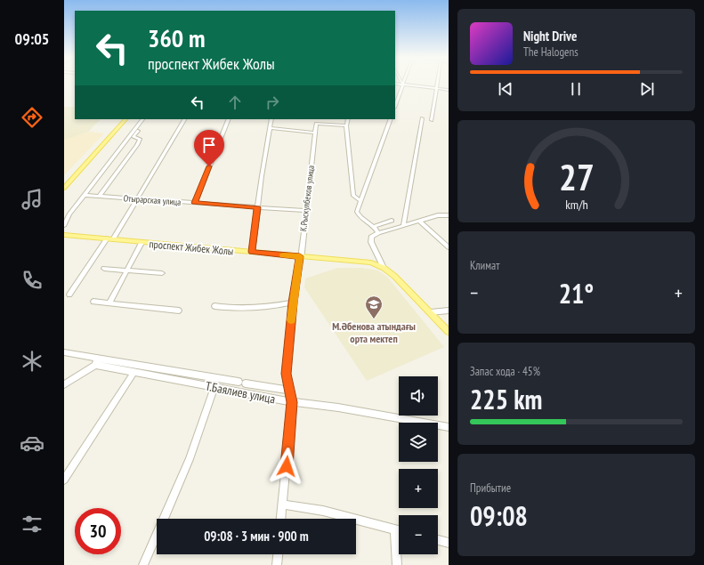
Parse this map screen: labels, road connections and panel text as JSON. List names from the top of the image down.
{
  "streets": {
    "main road": ["проспект Жибек Жолы"],
    "street": ["К.Рыскулбеков улица", "Отырарская улица", "Т.Баялиев улица"]
  },
  "crossings": [
    ["К.Рыскулбеков улица", "Отырарская улица"],
    ["К.Рыскулбеков улица", "проспект Жибек Жолы"],
    ["К.Рыскулбеков улица", "Т.Баялиев улица"]
  ],
  "places": {
    "school or university": ["М.Әбенова атындағы орта мектеп"]
  },
  "page": {
    "tabs": "09:05",
    "turn": ["360 m", "проспект Жибек Жолы"],
    "song": ["Night Drive", "The Halogens"],
    "tile": [
      "Климат",
      ["Запас хода · 45%", "225 km"],
      ["Прибытие", "09:08"]
    ],
    "heat": ["−", "21°", "+"],
    "map_buttons": ["+", "−"],
    "limit": "30",
    "trip": "09:08 · 3 мин · 900 m",
    "gauge": ["27", "km/h"]
  }
}
